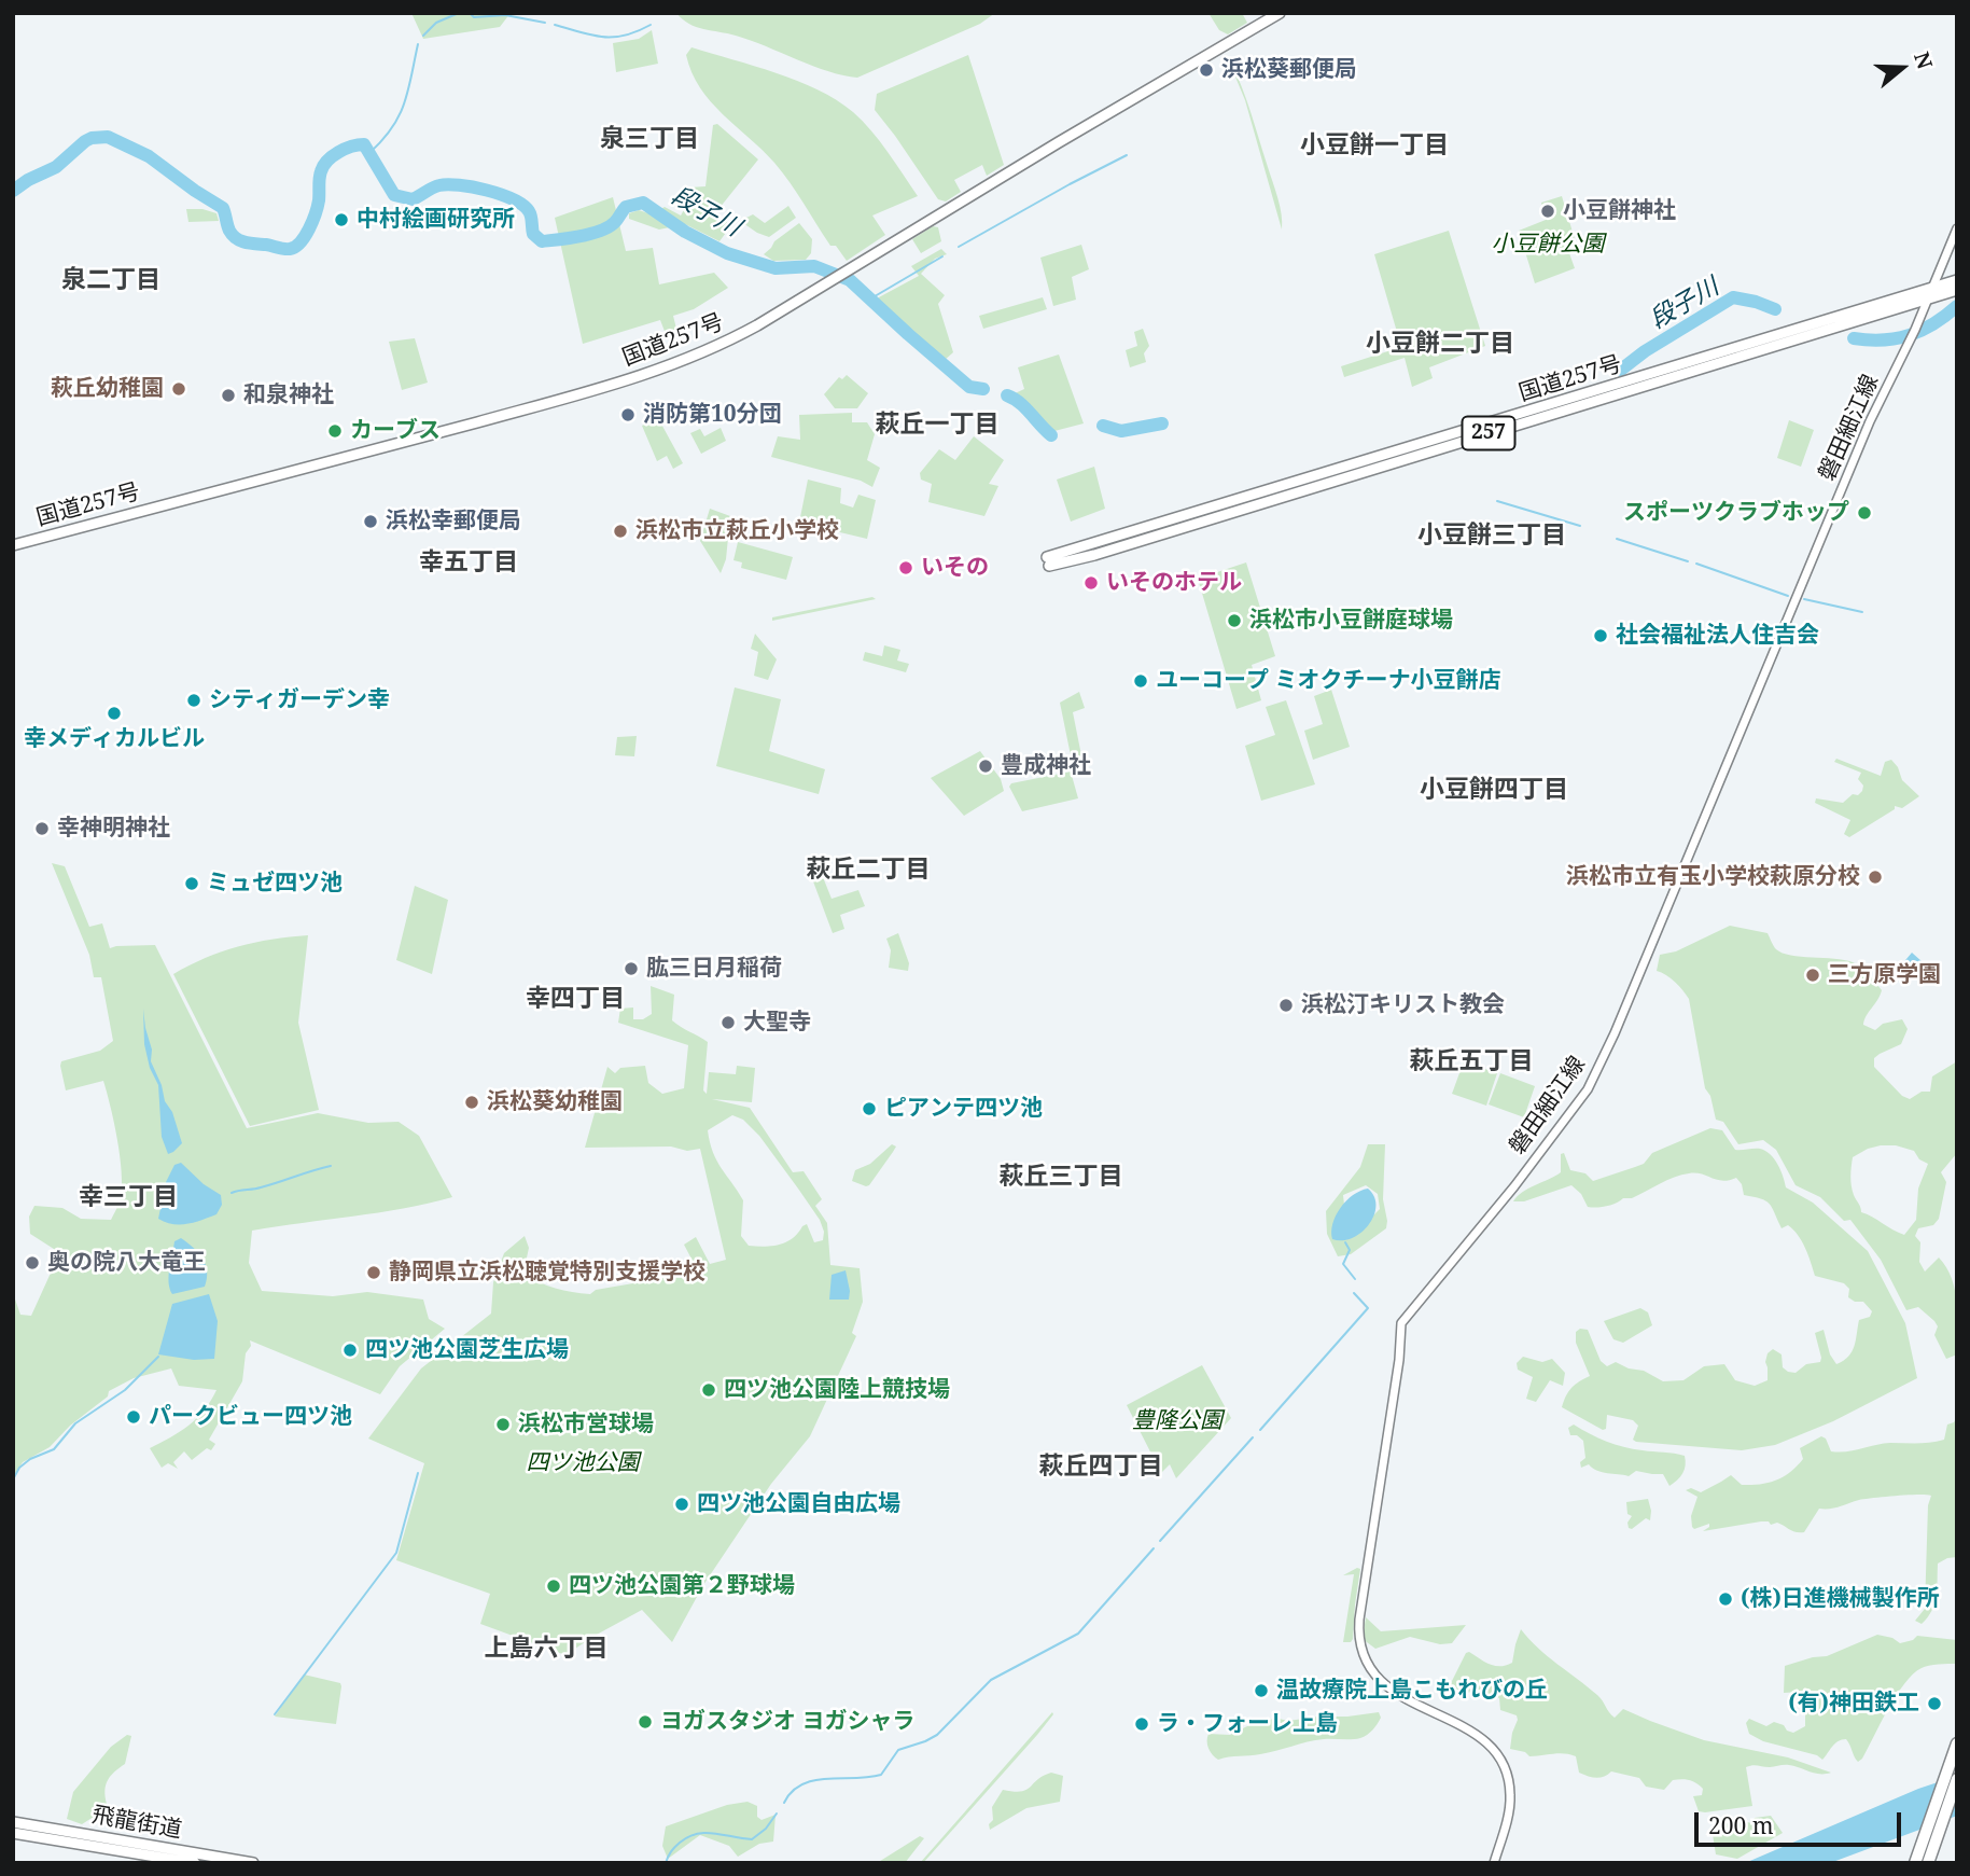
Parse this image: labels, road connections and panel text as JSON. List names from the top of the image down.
{
  "streets": {
    "highway": ["国道257号", "257", "飛龍街道"],
    "main road": ["磐田細江線"]
  },
  "crossings": [
    ["国道257号", "磐田細江線"],
    ["国道257号", "257"],
    ["磐田細江線", "257"]
  ],
  "districts": [
    "泉三丁目",
    "小豆餅一丁目",
    "泉二丁目",
    "小豆餅二丁目",
    "萩丘一丁目",
    "小豆餅三丁目",
    "幸五丁目",
    "小豆餅四丁目",
    "萩丘二丁目",
    "幸四丁目",
    "萩丘五丁目",
    "萩丘三丁目",
    "幸三丁目",
    "萩丘四丁目",
    "上島六丁目"
  ],
  "water": ["段子川"],
  "parks": ["小豆餅公園", "豊隆公園", "四ツ池公園"],
  "places": [
    "浜松葵郵便局",
    "小豆餅神社",
    "中村絵画研究所",
    "萩丘幼稚園",
    "和泉神社",
    "消防第10分団",
    "カーブス",
    "スポーツクラブホップ",
    "浜松幸郵便局",
    "浜松市立萩丘小学校",
    "いその",
    "いそのホテル",
    "浜松市小豆餅庭球場",
    "社会福祉法人住吉会",
    "ユーコープ ミオクチーナ小豆餅店",
    "シティガーデン幸",
    "幸メディカルビル",
    "豊成神社",
    "幸神明神社",
    "浜松市立有玉小学校萩原分校",
    "ミュゼ四ツ池",
    "肱三日月稲荷",
    "三方原学園",
    "浜松汀キリスト教会",
    "大聖寺",
    "浜松葵幼稚園",
    "ピアンテ四ツ池",
    "奥の院八大竜王",
    "静岡県立浜松聴覚特別支援学校",
    "四ツ池公園芝生広場",
    "四ツ池公園陸上競技場",
    "パークビュー四ツ池",
    "浜松市営球場",
    "四ツ池公園自由広場",
    "四ツ池公園第２野球場",
    "(株)日進機械製作所",
    "温故療院上島こもれびの丘",
    "(有)神田鉄工",
    "ヨガスタジオ ヨガシャラ",
    "ラ・フォーレ上島"
  ],
  "scale_bar": "200 m",
  "north": "right"
}
